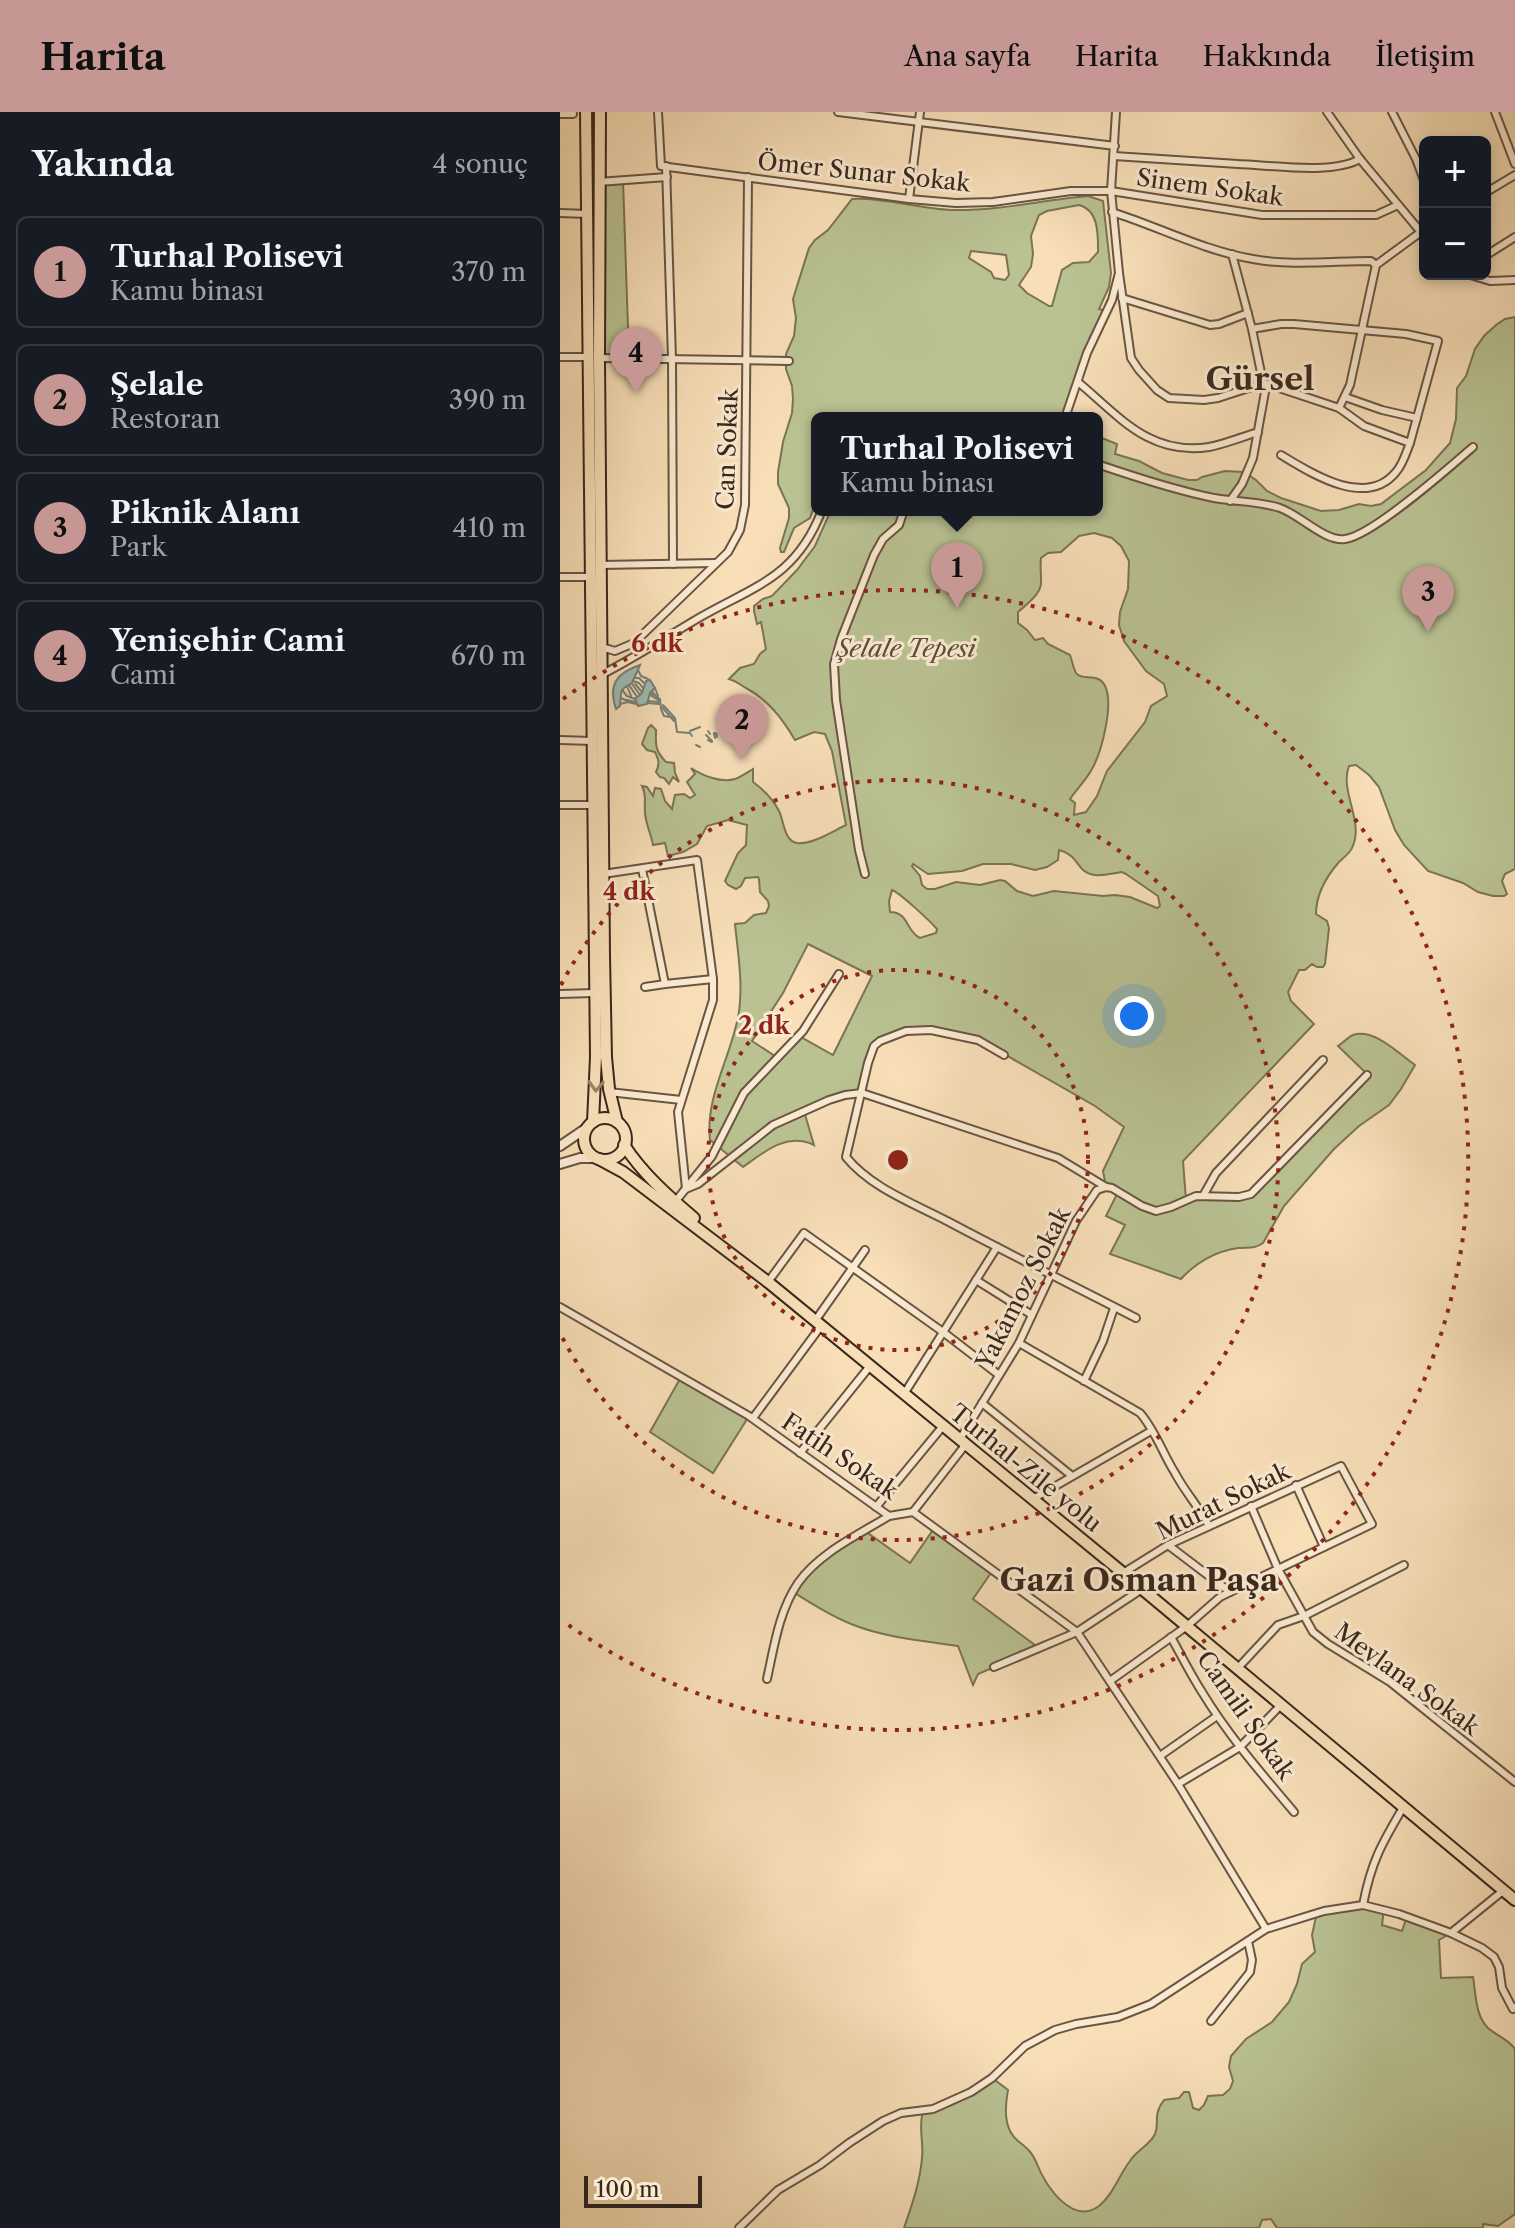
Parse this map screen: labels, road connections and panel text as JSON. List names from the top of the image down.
{
  "streets": {
    "main road": ["Turhal-Zile yolu"],
    "street": [
      "Ömer Sunar Sokak",
      "Sinem Sokak",
      "Can Sokak",
      "Yakamoz Sokak",
      "Fatih Sokak",
      "Murat Sokak",
      "Mevlana Sokak",
      "Camili Sokak"
    ]
  },
  "crossings": [
    ["Ömer Sunar Sokak", "Sinem Sokak"],
    ["Ömer Sunar Sokak", "Can Sokak"],
    ["Yakamoz Sokak", "Fatih Sokak"],
    ["Yakamoz Sokak", "Turhal-Zile yolu"],
    ["Turhal-Zile yolu", "Murat Sokak"],
    ["Murat Sokak", "Mevlana Sokak"]
  ],
  "districts": ["Gürsel", "Gazi Osman Paşa"],
  "parks": ["Şelale Tepesi"],
  "scale_bar": "100 m",
  "page": {
    "header": "Harita",
    "nav": [
      "Ana sayfa",
      "Harita",
      "Hakkında",
      "İletişim"
    ],
    "heading": ["Yakında", "4 sonuç"],
    "map_buttons": ["+", "−"],
    "list": [
      {
        "mark": "1",
        "name": "Turhal Polisevi",
        "note": "Kamu binası",
        "value": "370 m"
      },
      {
        "mark": "2",
        "name": "Şelale",
        "note": "Restoran",
        "value": "390 m"
      },
      {
        "mark": "3",
        "name": "Piknik Alanı",
        "note": "Park",
        "value": "410 m"
      },
      {
        "mark": "4",
        "name": "Yenişehir Cami",
        "note": "Cami",
        "value": "670 m"
      }
    ],
    "pins": [
      "4",
      "1",
      "3",
      "2"
    ],
    "popup": ["Turhal Polisevi", "Kamu binası"],
    "scale": "100 m"
  },
  "rings": ["6 dk", "4 dk", "2 dk"]
}
